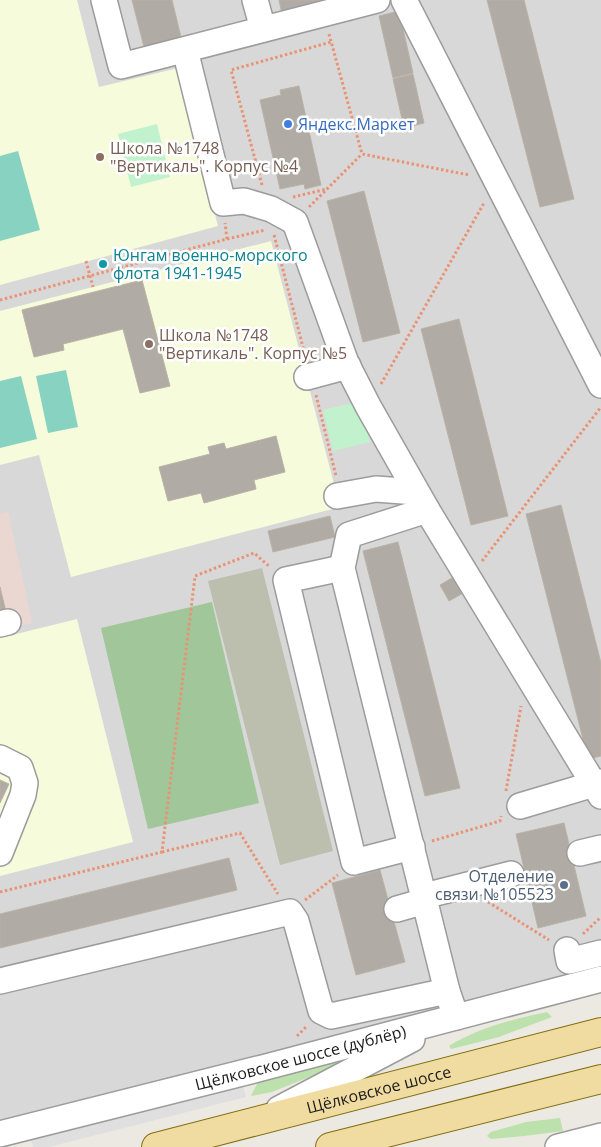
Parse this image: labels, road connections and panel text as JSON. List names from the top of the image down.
{
  "streets": {
    "main road": ["Щёлковское шоссе"],
    "street": ["Щёлковское шоссе (дублёр)"]
  },
  "places": [
    "Яндекс.Маркет",
    "Школа №1748 \"Вертикаль\". Корпус №4",
    "Юнгам военно-морского флота 1941-1945",
    "Школа №1748 \"Вертикаль\". Корпус №5",
    "Отделение связи №105523"
  ]
}
